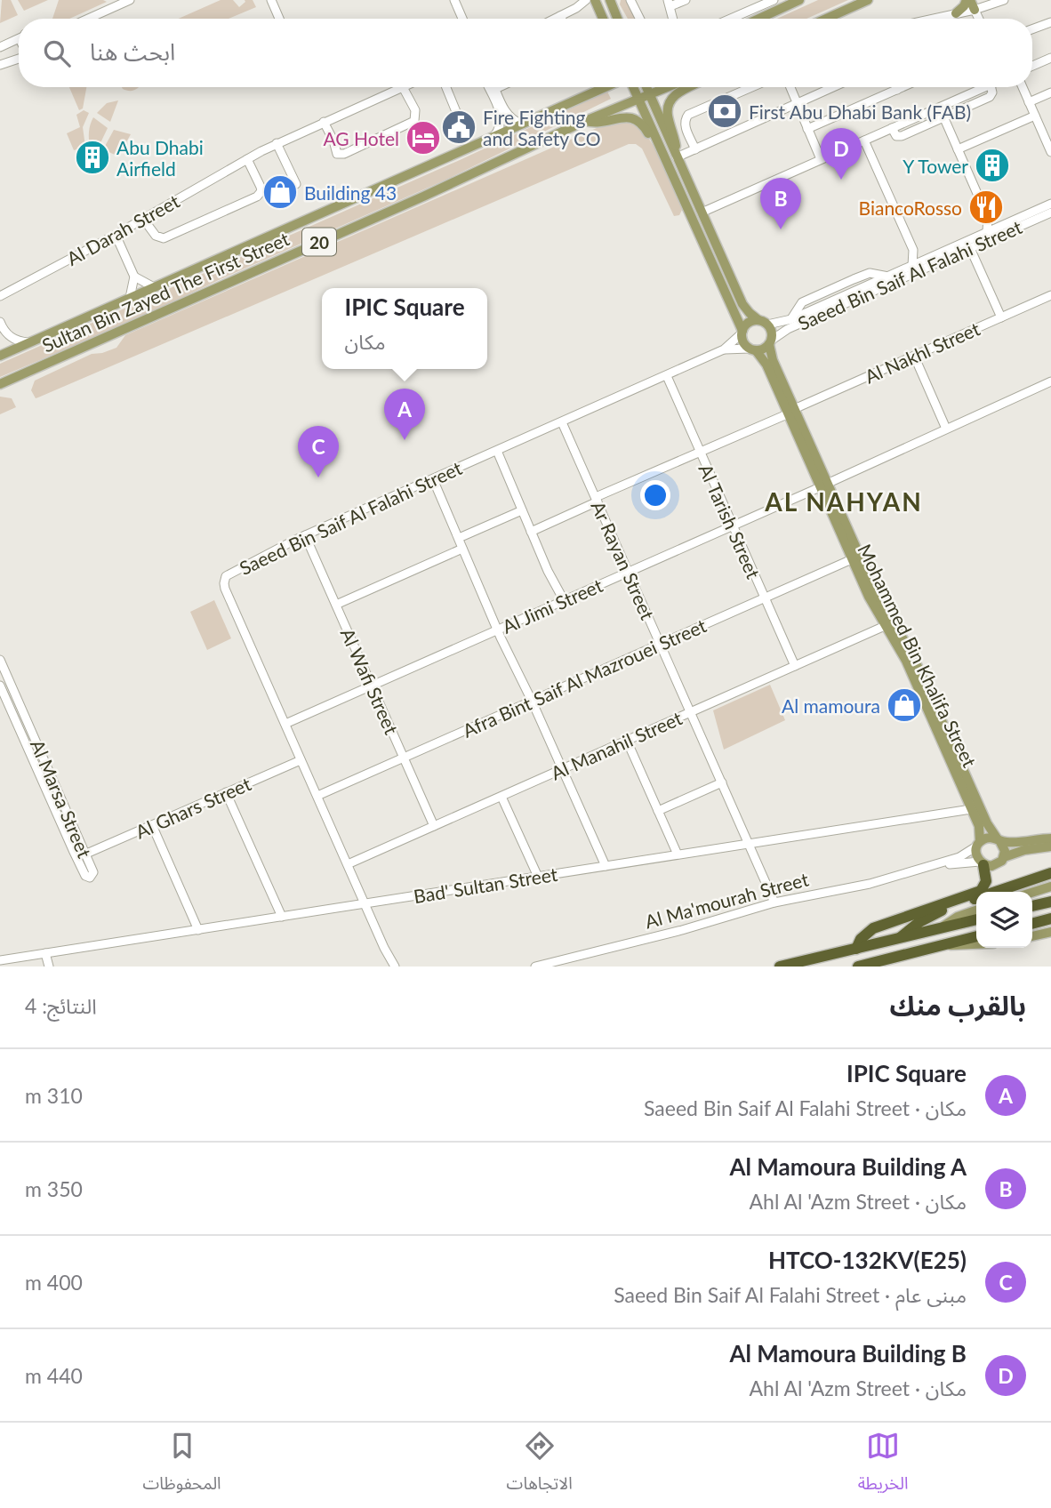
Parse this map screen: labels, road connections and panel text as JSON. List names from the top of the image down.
{
  "streets": {
    "main road": ["20", "Sultan Bin Zayed The First Street", "Mohammed Bin Khalifa Street"],
    "street": [
      "Al Darah Street",
      "Saeed Bin Saif Al Falahi Street",
      "Al Nakhl Street",
      "Al Tarish Street",
      "Ar Rayan Street",
      "Al Jimi Street",
      "Afra Bint Saif Al Mazrouei Street",
      "Al Wafi Street",
      "Al Manahil Street",
      "Al Marsa Street",
      "Al Ghars Street",
      "Bad' Sultan Street",
      "Al Ma'mourah Street"
    ]
  },
  "crossings": [
    ["Saeed Bin Saif Al Falahi Street", "Al Tarish Street"],
    ["Saeed Bin Saif Al Falahi Street", "Ar Rayan Street"],
    ["Saeed Bin Saif Al Falahi Street", "Al Jimi Street"],
    ["Saeed Bin Saif Al Falahi Street", "Mohammed Bin Khalifa Street"],
    ["Saeed Bin Saif Al Falahi Street", "Afra Bint Saif Al Mazrouei Street"],
    ["Saeed Bin Saif Al Falahi Street", "Al Wafi Street"],
    ["Saeed Bin Saif Al Falahi Street", "Al Manahil Street"],
    ["Saeed Bin Saif Al Falahi Street", "Al Ghars Street"],
    ["Saeed Bin Saif Al Falahi Street", "Bad' Sultan Street"],
    ["Al Nakhl Street", "Al Tarish Street"],
    ["Al Nakhl Street", "Ar Rayan Street"],
    ["Al Nakhl Street", "Mohammed Bin Khalifa Street"],
    ["Al Tarish Street", "Al Jimi Street"],
    ["Al Tarish Street", "Afra Bint Saif Al Mazrouei Street"],
    ["Al Tarish Street", "Al Manahil Street"],
    ["Ar Rayan Street", "Al Jimi Street"],
    ["Ar Rayan Street", "Afra Bint Saif Al Mazrouei Street"],
    ["Ar Rayan Street", "Al Manahil Street"],
    ["Ar Rayan Street", "Bad' Sultan Street"],
    ["Ar Rayan Street", "Al Ma'mourah Street"],
    ["Al Jimi Street", "Mohammed Bin Khalifa Street"],
    ["Al Jimi Street", "Al Wafi Street"],
    ["Mohammed Bin Khalifa Street", "Afra Bint Saif Al Mazrouei Street"],
    ["Mohammed Bin Khalifa Street", "Al Manahil Street"],
    ["Mohammed Bin Khalifa Street", "Bad' Sultan Street"],
    ["Mohammed Bin Khalifa Street", "Al Ma'mourah Street"],
    ["Afra Bint Saif Al Mazrouei Street", "Al Wafi Street"],
    ["Al Wafi Street", "Al Manahil Street"],
    ["Al Marsa Street", "Al Ghars Street"]
  ],
  "districts": ["AL NAHYAN"],
  "places": {
    "bank": ["First Abu Dhabi Bank (FAB)"],
    "public building": ["Fire Fighting and Safety CO"],
    "hotel": ["AG Hotel"],
    "building": ["Abu Dhabi Airfield", "Y Tower"],
    "shop": ["Building 43", "Al mamoura"],
    "restaurant": ["BiancoRosso"]
  },
  "page": {
    "search": "ابحث هنا",
    "pins": [
      "D",
      "B",
      "A",
      "C"
    ],
    "popup": ["IPIC Square", "مكان"],
    "heading": ["بالقرب منك", "النتائج: 4"],
    "list": [
      {
        "mark": "A",
        "name": "IPIC Square",
        "note": "مكان · Saeed Bin Saif Al Falahi Street",
        "value": "310 m"
      },
      {
        "mark": "B",
        "name": "Al Mamoura Building A",
        "note": "مكان · Ahl Al 'Azm Street",
        "value": "350 m"
      },
      {
        "mark": "C",
        "name": "HTCO-132KV(E25)",
        "note": "مبنى عام · Saeed Bin Saif Al Falahi Street",
        "value": "400 m"
      },
      {
        "mark": "D",
        "name": "Al Mamoura Building B",
        "note": "مكان · Ahl Al 'Azm Street",
        "value": "440 m"
      }
    ],
    "nav": ["الخريطة", "الاتجاهات", "المحفوظات"]
  }
}
